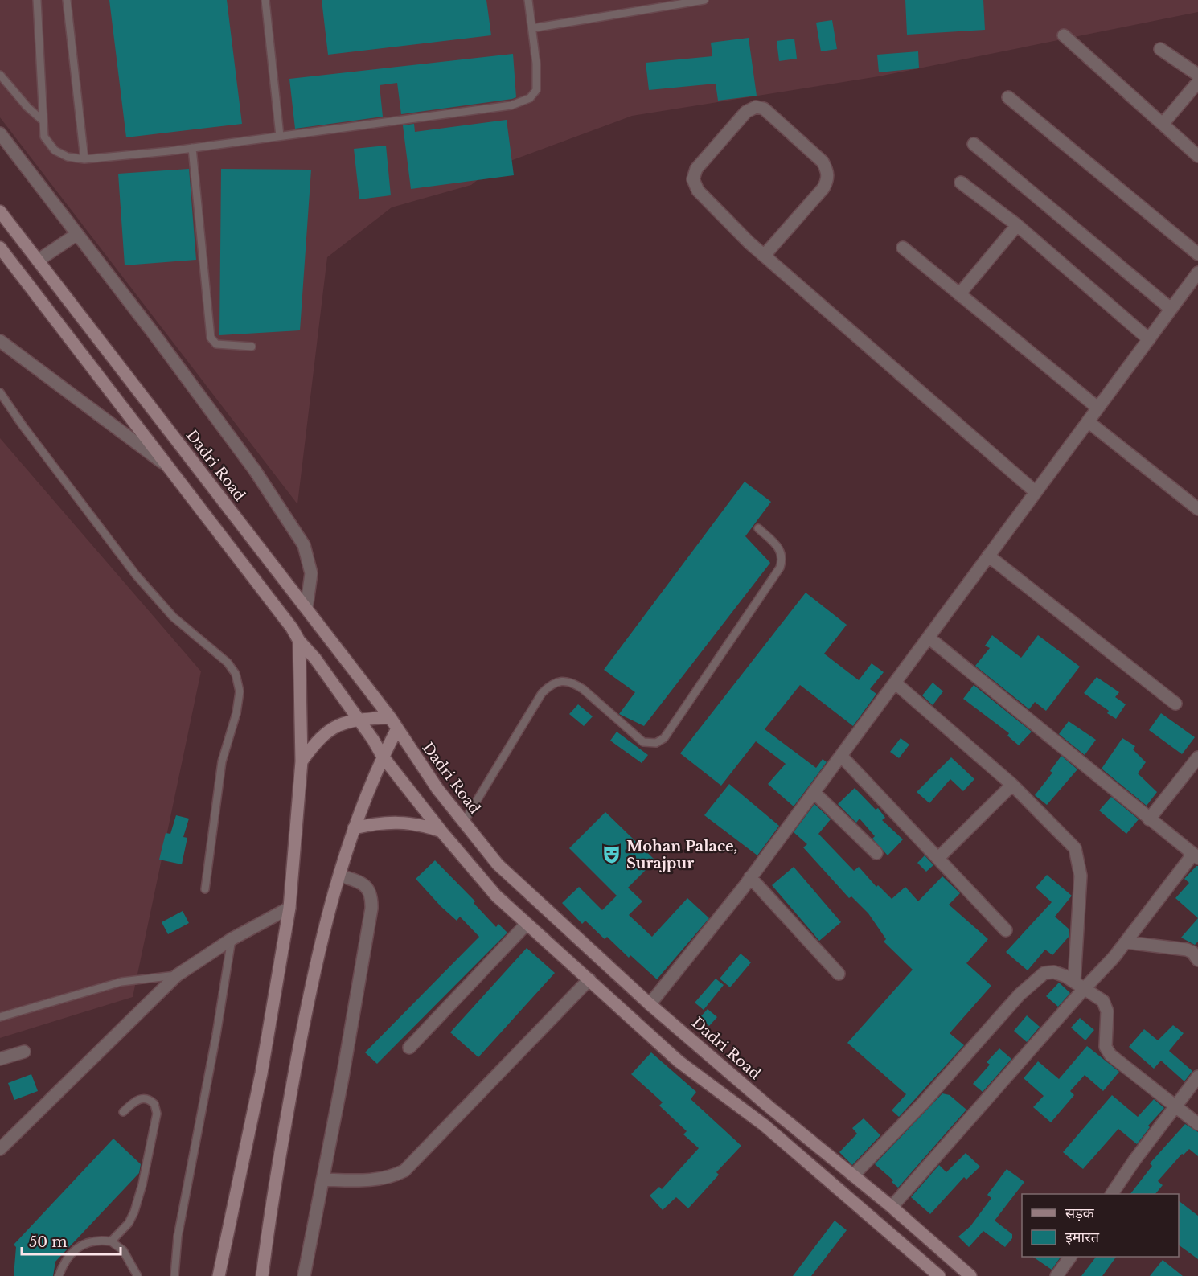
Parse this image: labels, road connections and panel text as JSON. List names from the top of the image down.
{
  "streets": {
    "main road": ["Dadri Road"]
  },
  "places": {
    "theatre": ["Mohan Palace, Surajpur"]
  },
  "legend": ["सड़क", "इमारत"],
  "scale_bar": "50 m"
}
